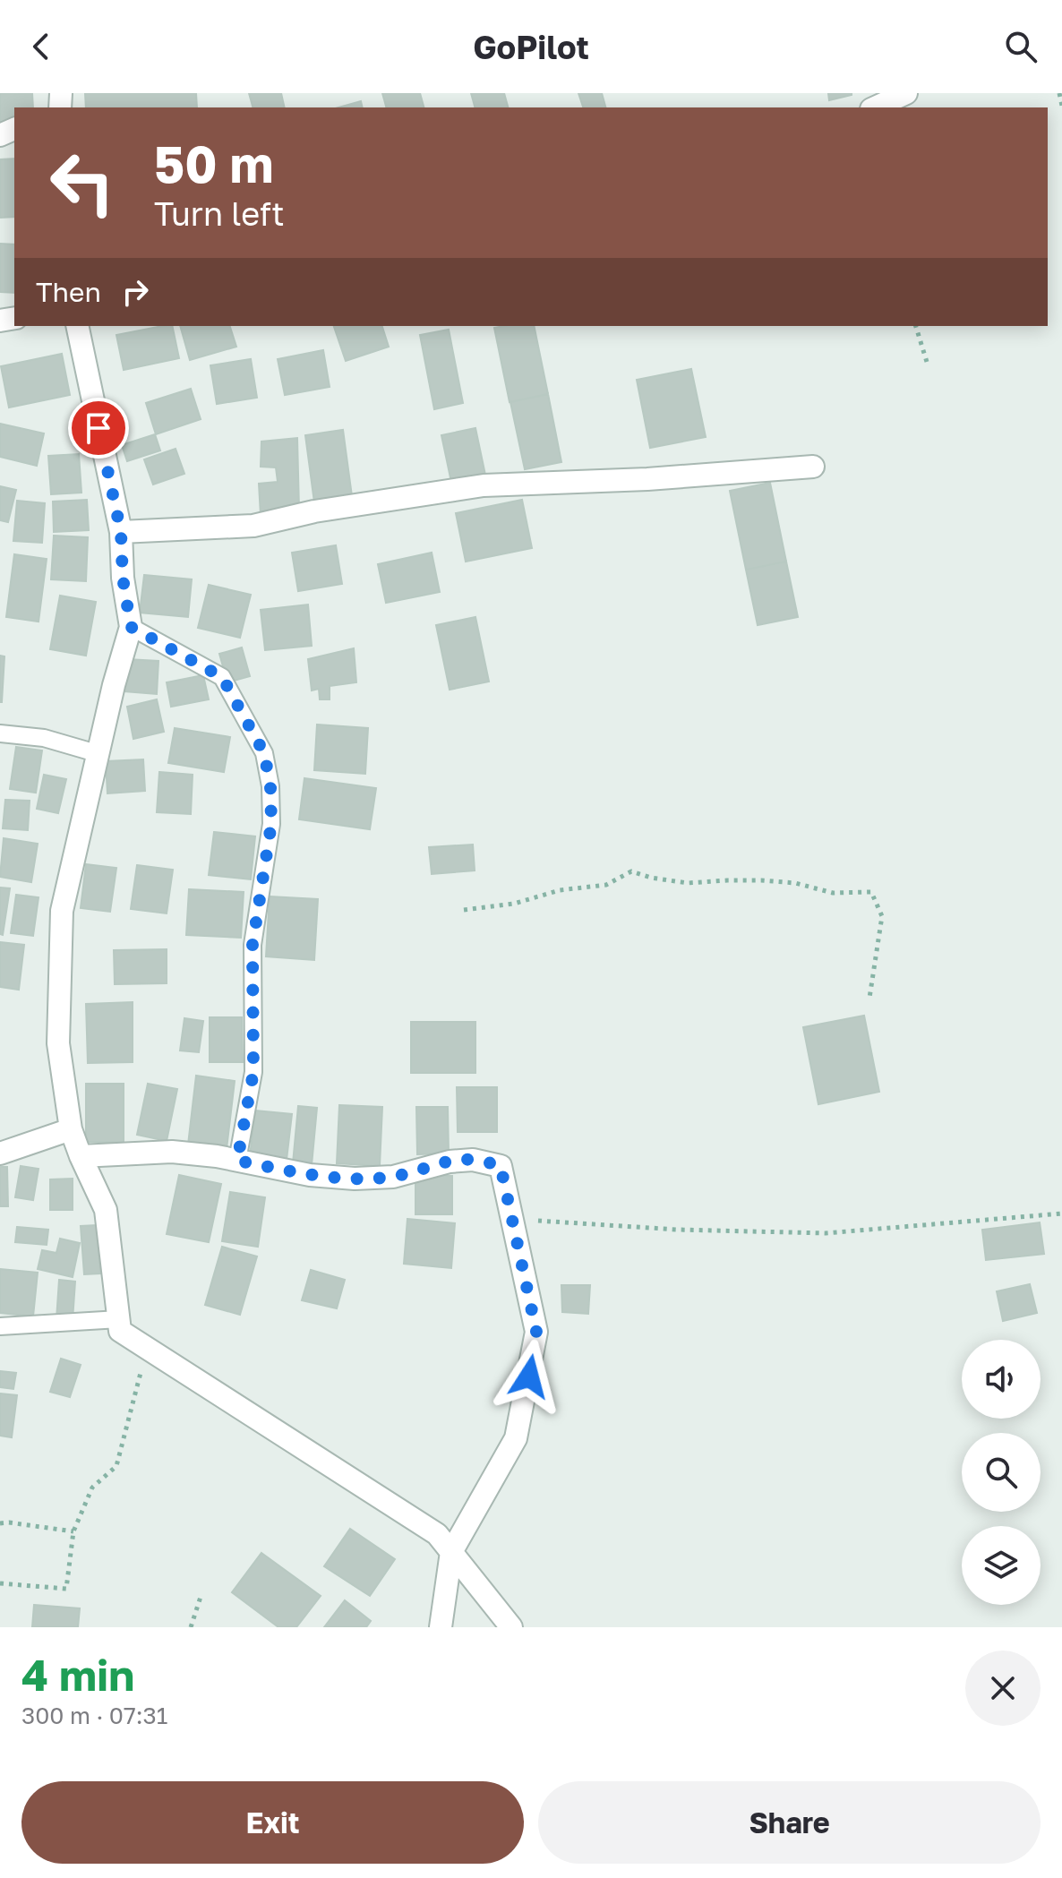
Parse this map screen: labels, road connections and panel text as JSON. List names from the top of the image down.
{
  "page": {
    "header": "GoPilot",
    "turn": ["50 m", "Turn left"],
    "then": "Then",
    "heading": ["4 min", "300 m · 07:31"],
    "buttons": ["Exit", "Share"]
  }
}
